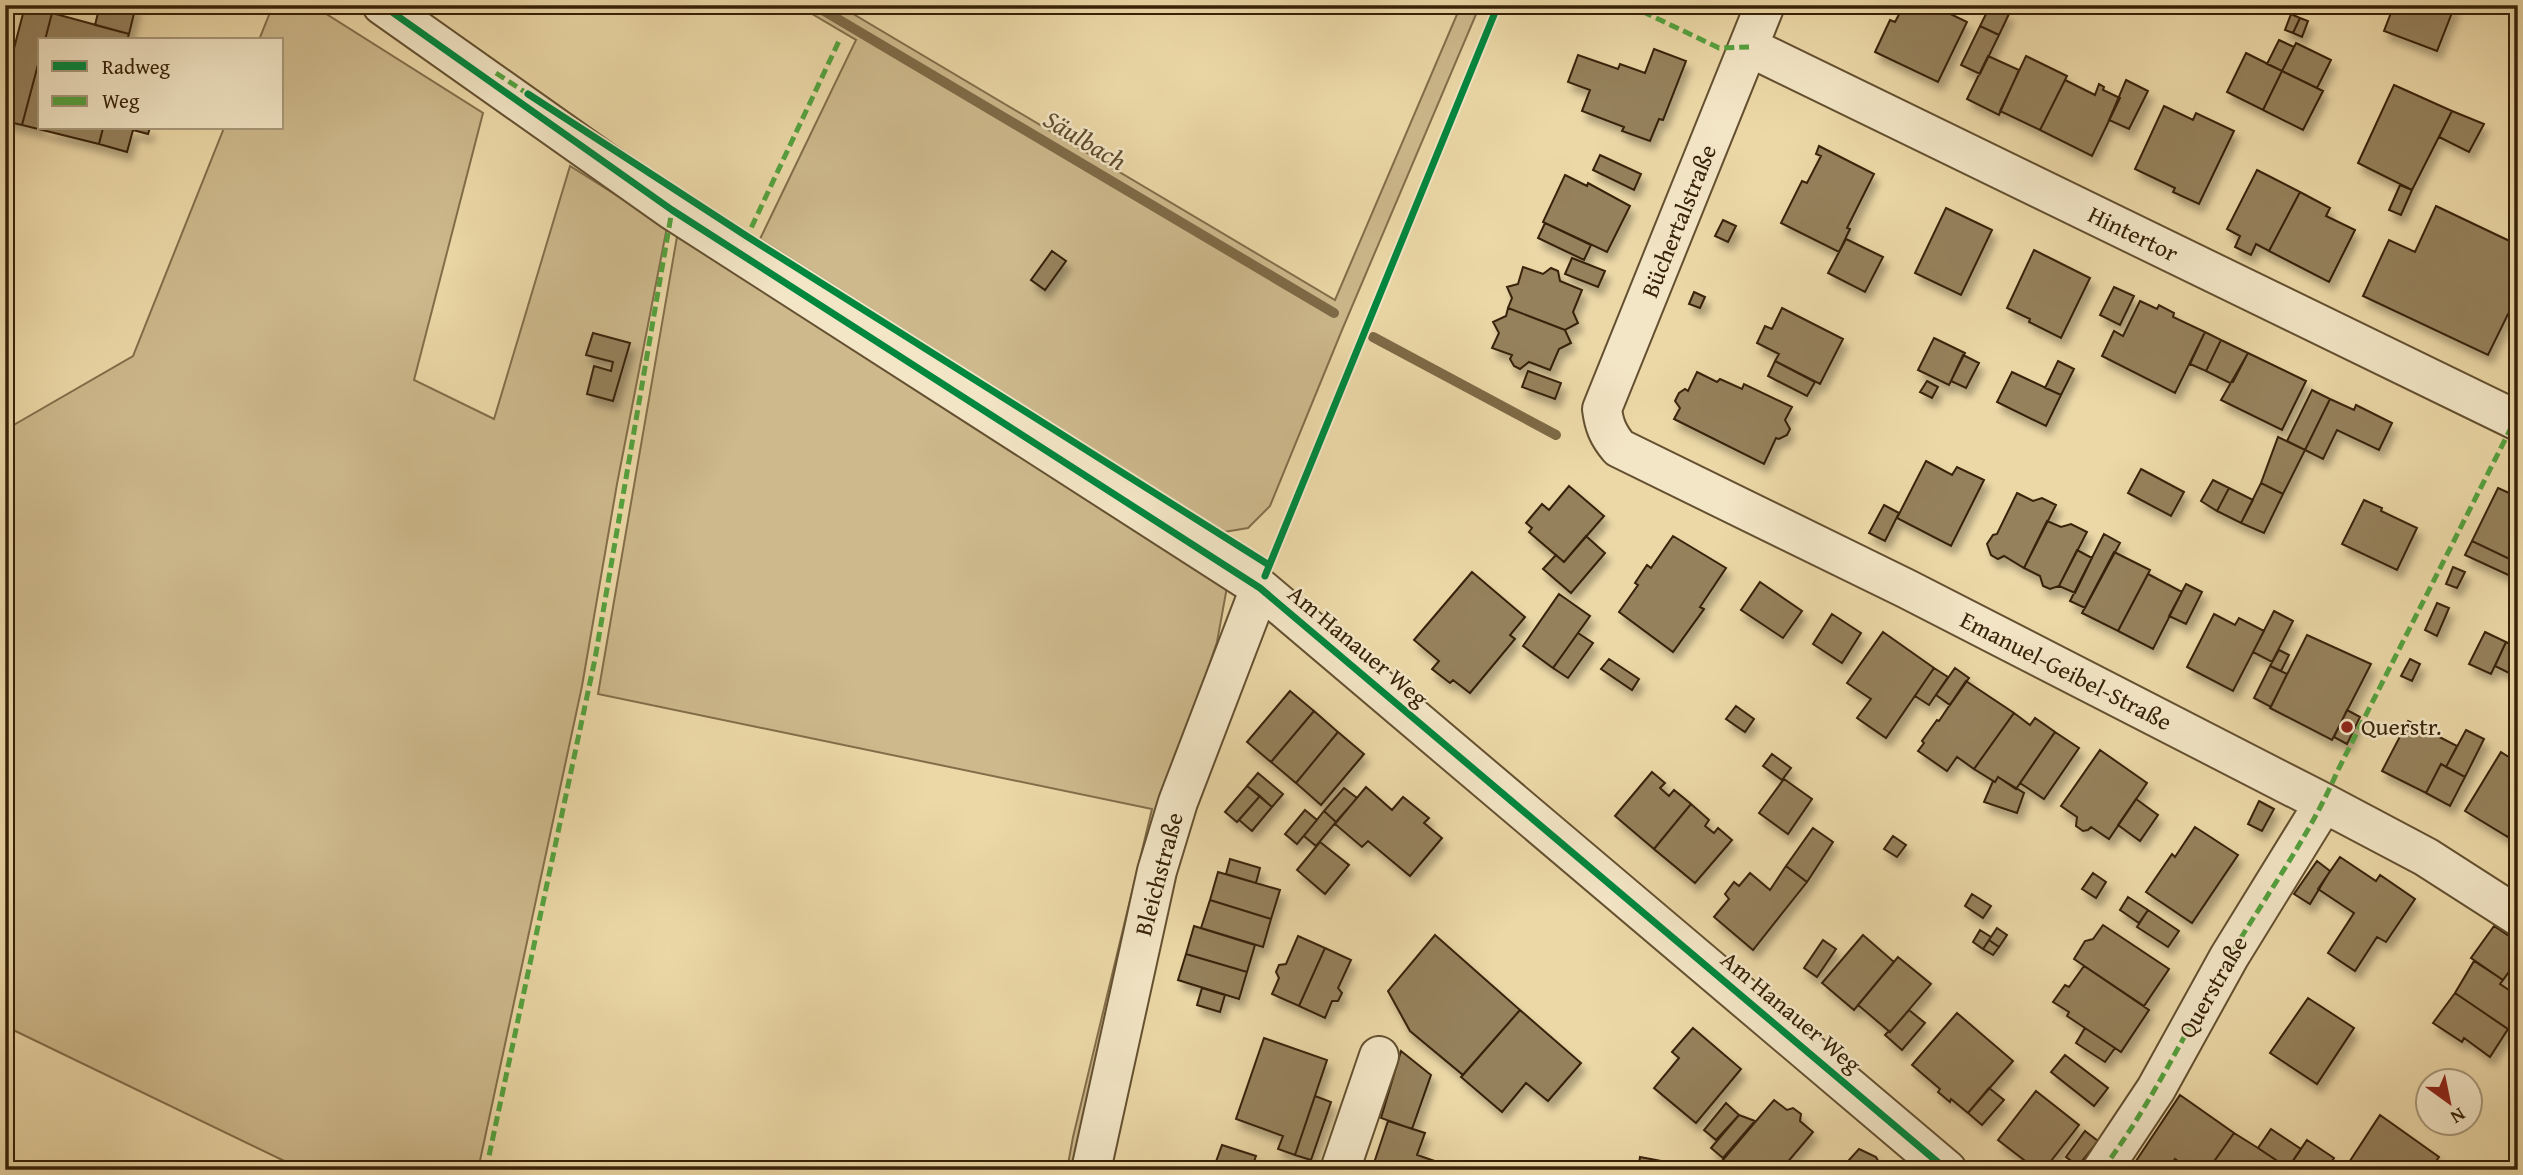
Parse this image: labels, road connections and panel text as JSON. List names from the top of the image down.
{
  "streets": {
    "street": [
      "Büchertalstraße",
      "Hintertor",
      "Am Hanauer Weg",
      "Emanuel-Geibel-Straße",
      "Bleichstraße",
      "Querstraße"
    ]
  },
  "crossings": [
    ["Büchertalstraße", "Hintertor"],
    ["Büchertalstraße", "Emanuel-Geibel-Straße"],
    ["Am Hanauer Weg", "Bleichstraße"],
    ["Emanuel-Geibel-Straße", "Querstraße"]
  ],
  "water": ["Säulbach"],
  "places": ["Querstr."],
  "legend": ["Radweg", "Weg"],
  "north": "bottom right"
}
